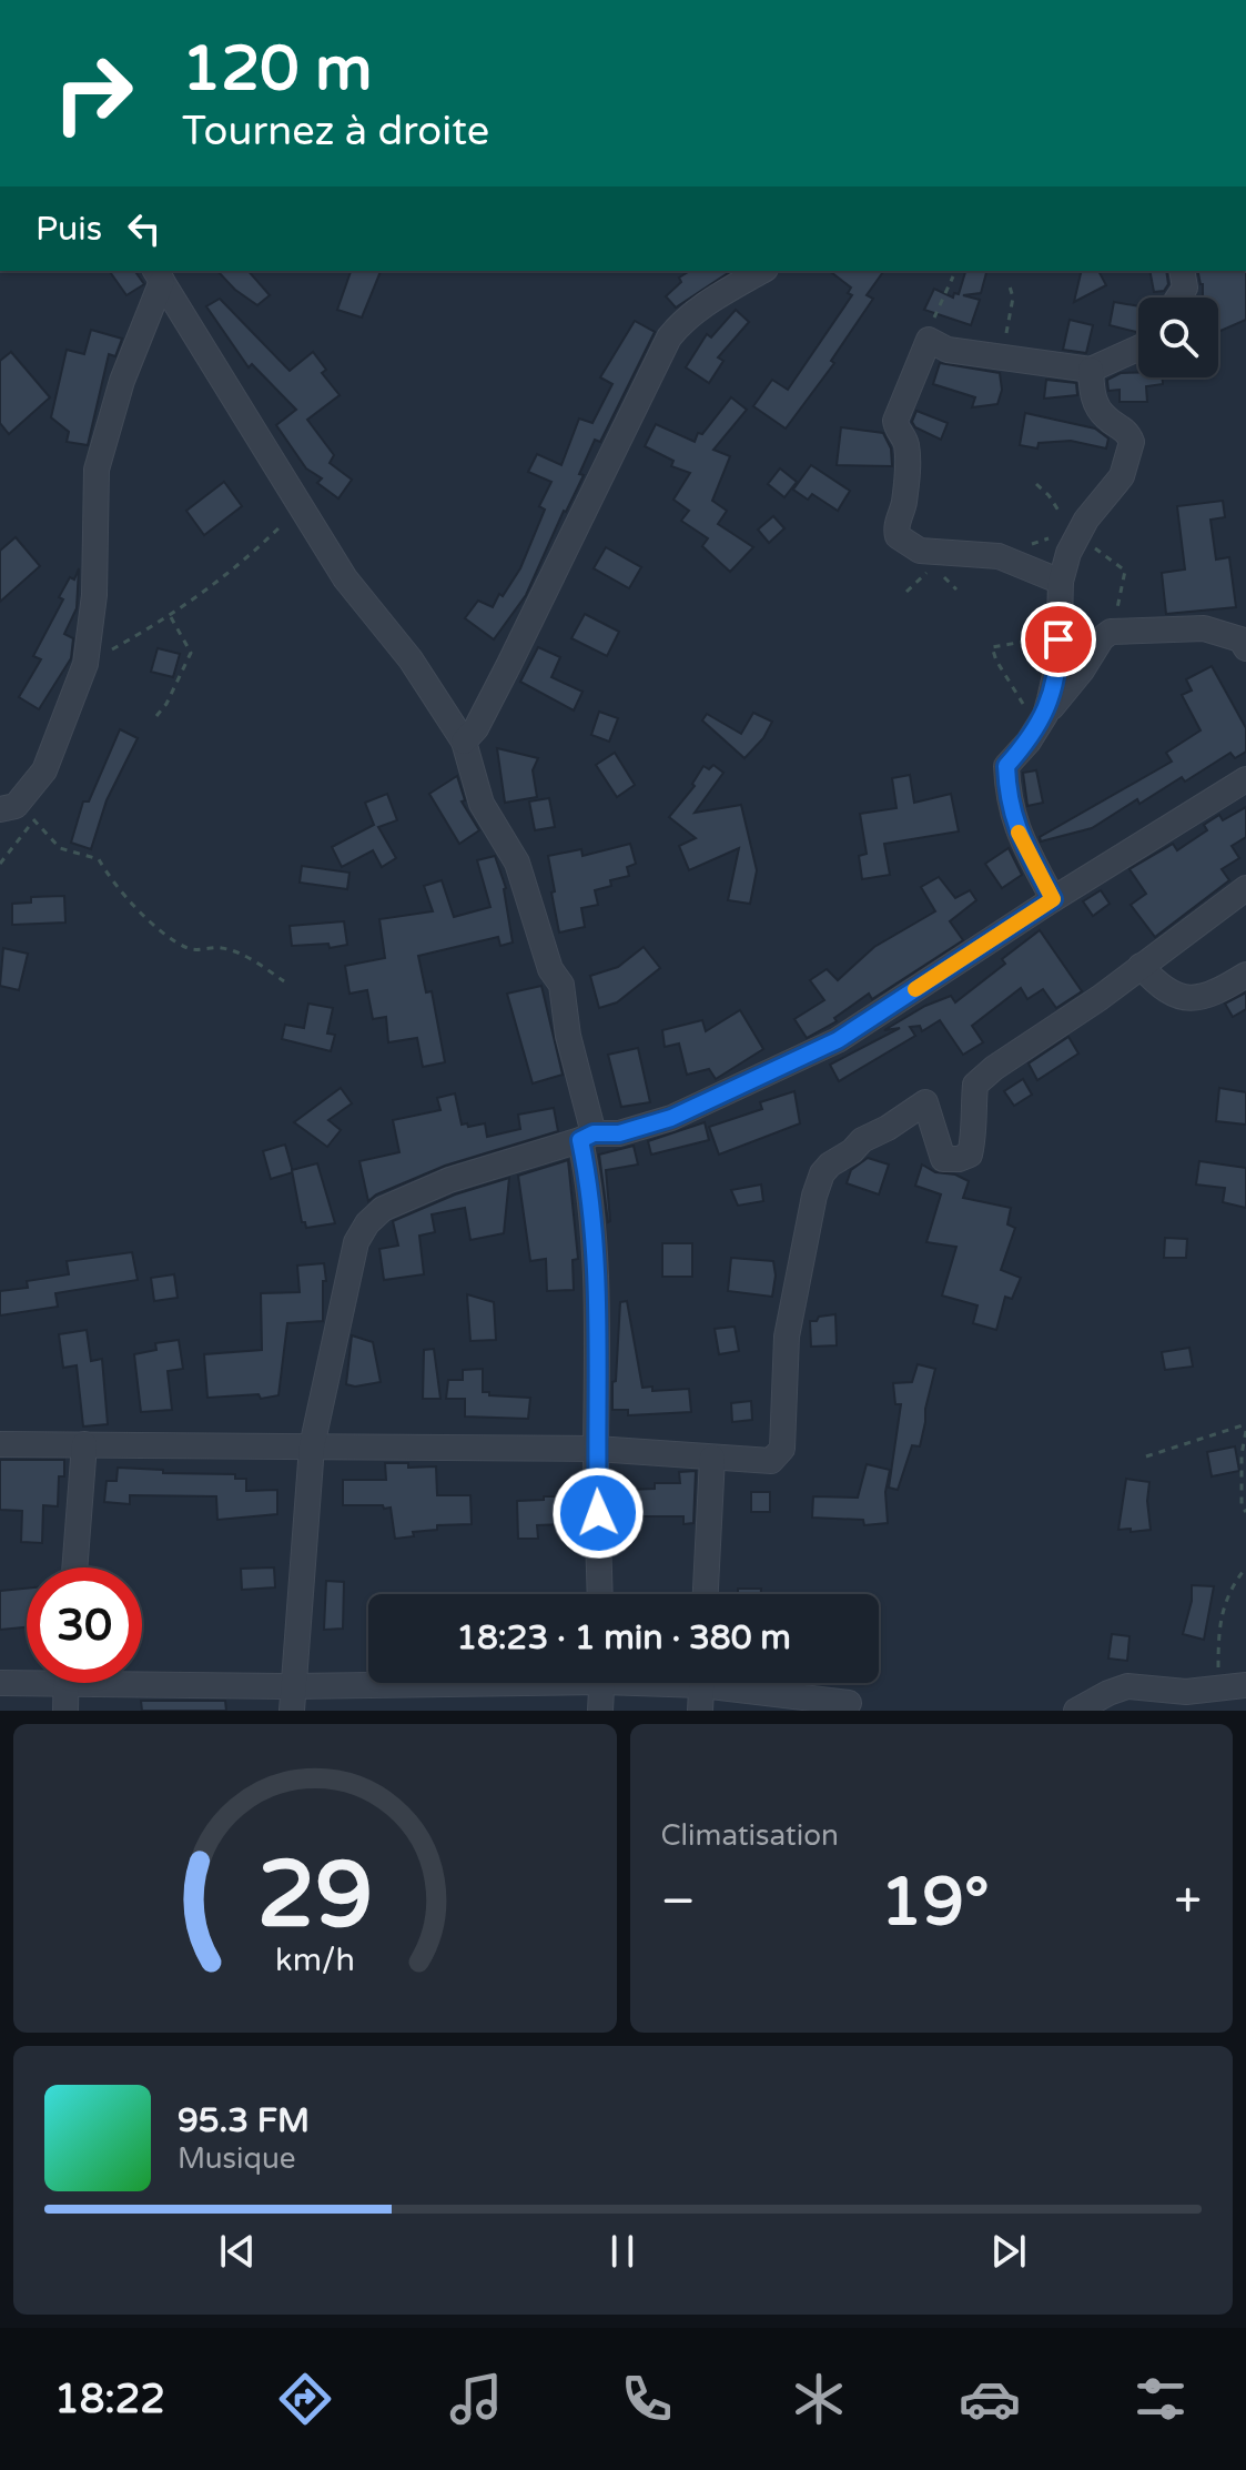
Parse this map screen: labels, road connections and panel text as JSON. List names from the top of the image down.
{
  "page": {
    "turn": ["120 m", "Tournez à droite"],
    "then": "Puis",
    "limit": "30",
    "trip": "18:23 · 1 min · 380 m",
    "tile": "Climatisation",
    "heat": ["−", "19°", "+"],
    "song": ["95.3 FM", "Musique"],
    "tabs": "18:22",
    "gauge": ["29", "km/h"]
  }
}
